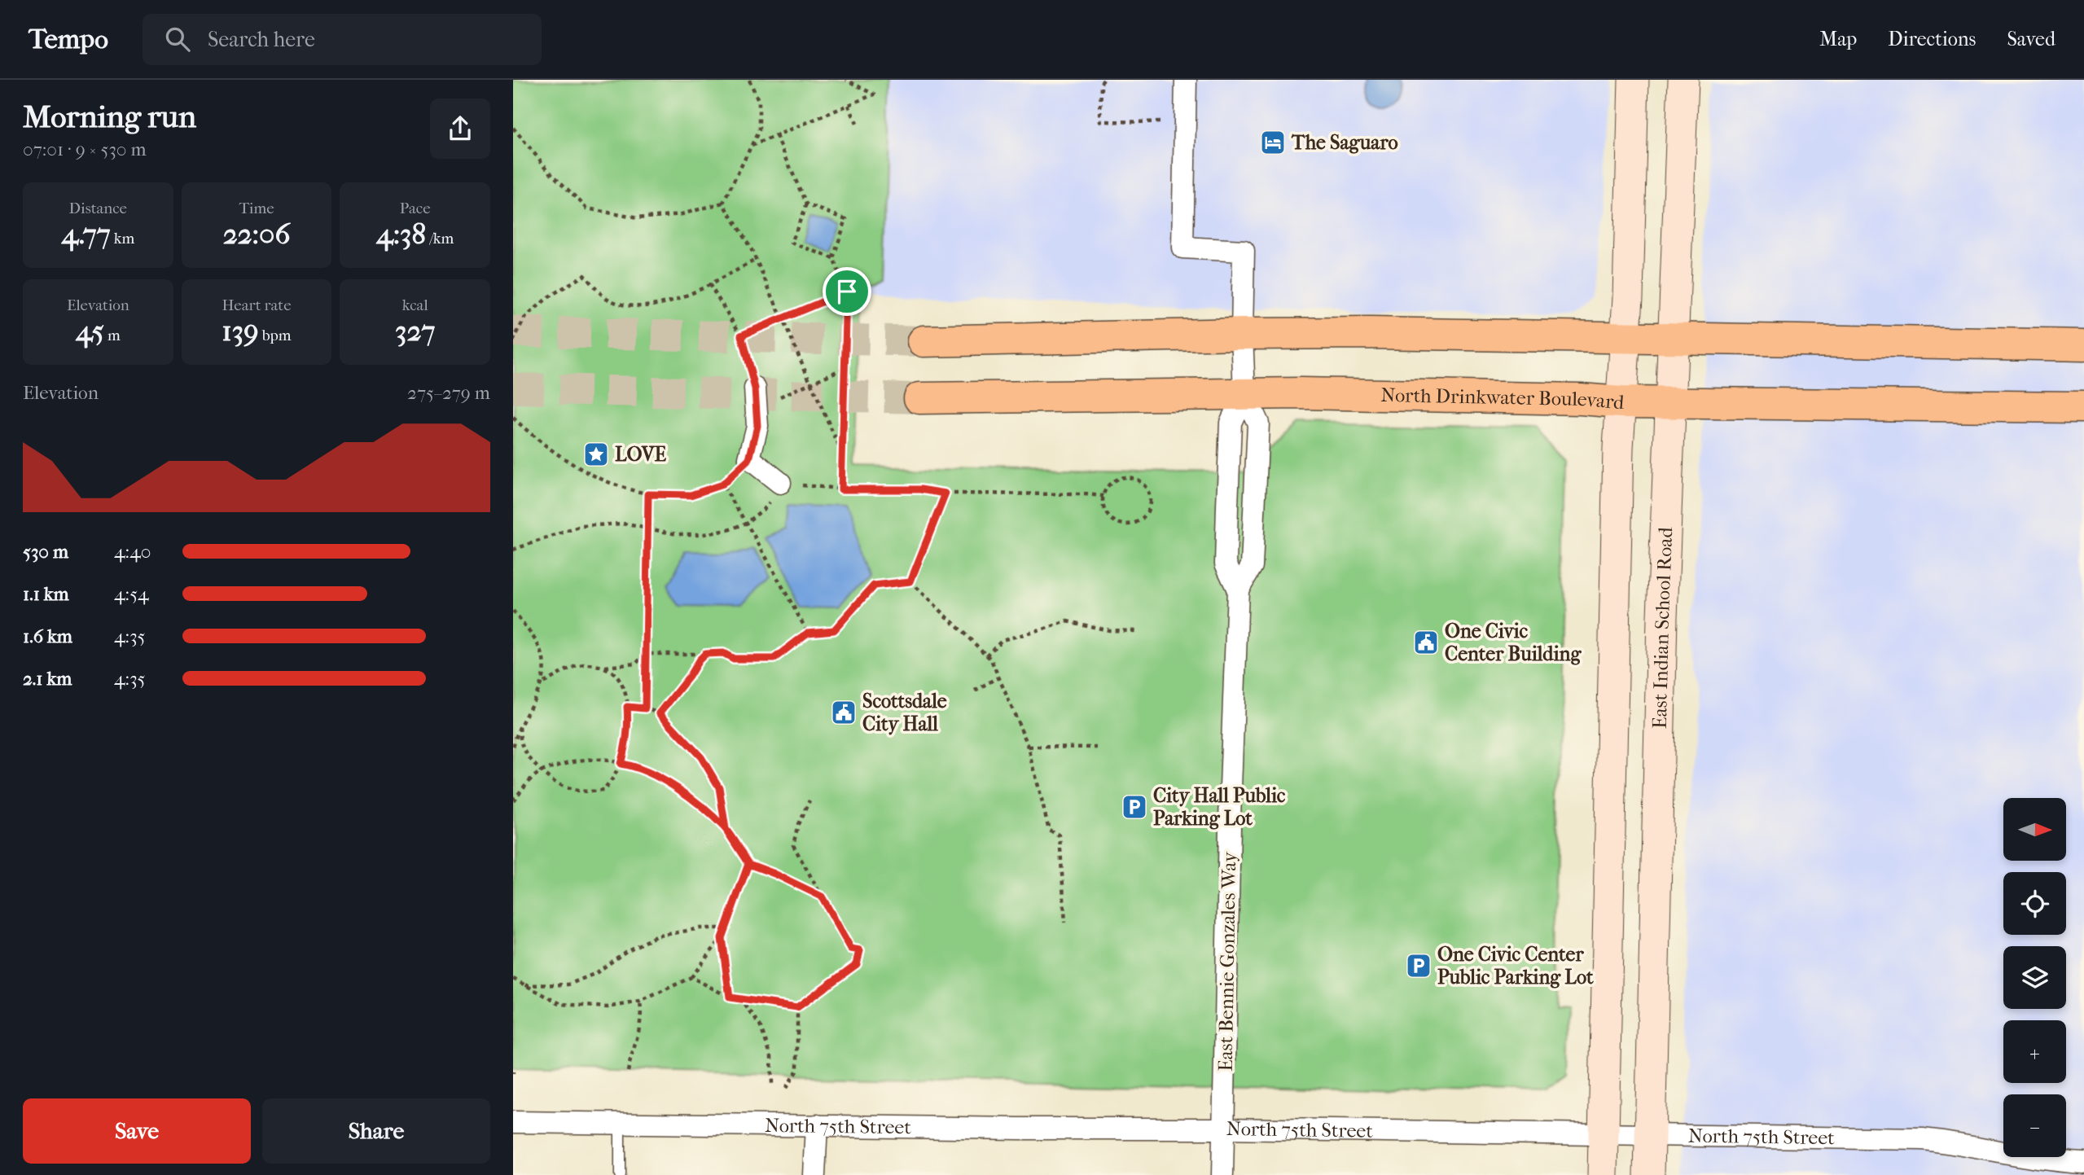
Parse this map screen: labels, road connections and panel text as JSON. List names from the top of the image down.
{
  "streets": {
    "main road": ["North Drinkwater Boulevard", "East Indian School Road"],
    "street": ["East Bennie Gonzales Way", "North 75th Street"]
  },
  "crossings": [
    ["North Drinkwater Boulevard", "East Indian School Road"],
    ["North Drinkwater Boulevard", "East Bennie Gonzales Way"],
    ["East Indian School Road", "North 75th Street"],
    ["East Bennie Gonzales Way", "North 75th Street"]
  ],
  "places": {
    "hotel": ["The Saguaro"],
    "place": ["LOVE"],
    "public building": ["One Civic Center Building", "Scottsdale City Hall"],
    "parking": ["City Hall Public Parking Lot", "One Civic Center Public Parking Lot"]
  },
  "north": "right",
  "page": {
    "header": "Tempo",
    "search": "Search here",
    "nav": ["Map", "Directions", "Saved"],
    "heading": ["Morning run", "07:01 · 9 × 530 m"],
    "stats": [
      ["Distance", "4.77 km"],
      ["Time", "22:06"],
      ["Pace", "4:38 /km"],
      ["Elevation", "45 m"],
      ["Heart rate", "139 bpm"],
      ["kcal", "327"]
    ],
    "chart": ["Elevation", "275–279 m"],
    "list": [
      {
        "name": "530 m",
        "note": "4:40"
      },
      {
        "name": "1.1 km",
        "note": "4:54"
      },
      {
        "name": "1.6 km",
        "note": "4:35"
      },
      {
        "name": "2.1 km",
        "note": "4:35"
      }
    ],
    "map_buttons": ["+", "−"],
    "buttons": ["Save", "Share"]
  }
}
